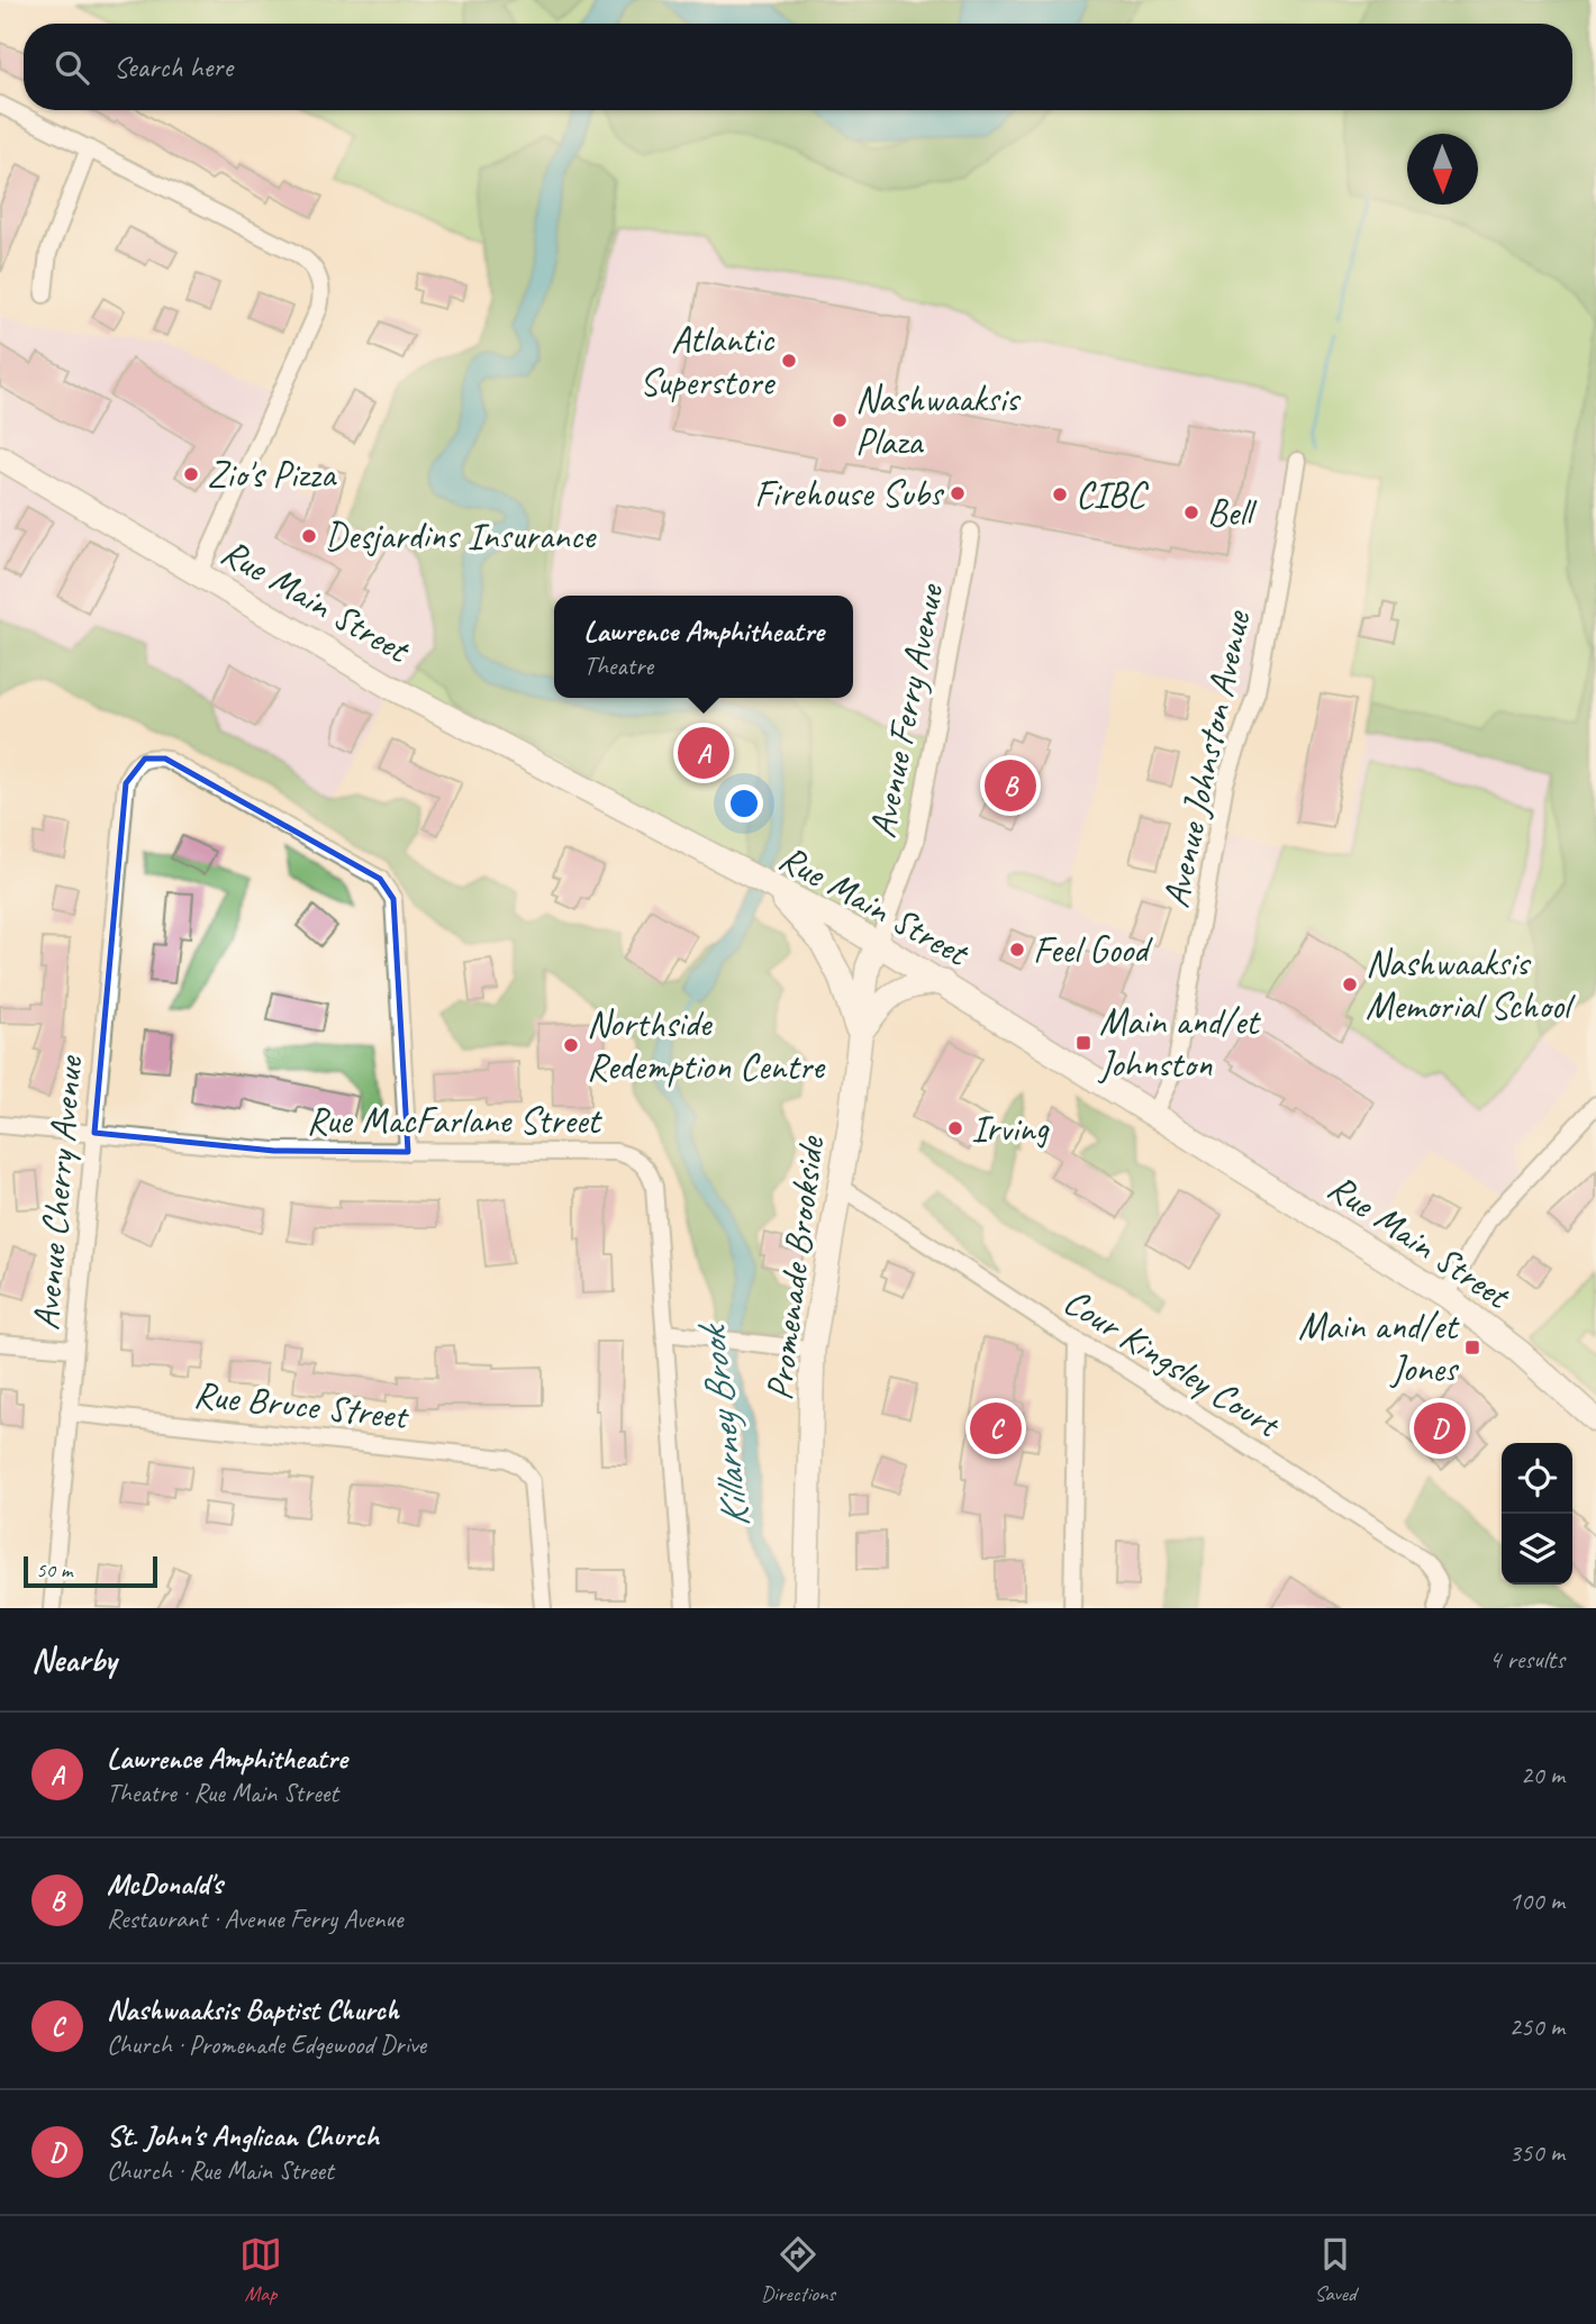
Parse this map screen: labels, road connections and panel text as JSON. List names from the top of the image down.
{
  "streets": {
    "main road": ["Rue Main Street", "Promenade Brookside"],
    "street": [
      "Avenue Ferry Avenue",
      "Avenue Johnston Avenue",
      "Rue MacFarlane Street",
      "Avenue Cherry Avenue",
      "Cour Kingsley Court",
      "Rue Bruce Street"
    ]
  },
  "crossings": [
    ["Rue Main Street", "Avenue Ferry Avenue"],
    ["Rue Main Street", "Avenue Johnston Avenue"],
    ["Rue Main Street", "Promenade Brookside"],
    ["Avenue Ferry Avenue", "Promenade Brookside"],
    ["Rue MacFarlane Street", "Avenue Cherry Avenue"],
    ["Avenue Cherry Avenue", "Rue Bruce Street"],
    ["Promenade Brookside", "Cour Kingsley Court"]
  ],
  "water": ["Killarney Brook"],
  "places": {
    "other": [
      "Atlantic Superstore",
      "Nashwaaksis Plaza",
      "Zio's Pizza",
      "Firehouse Subs",
      "CIBC",
      "Bell",
      "Desjardins Insurance",
      "Feel Good",
      "Nashwaaksis Memorial School",
      "Northside Redemption Centre",
      "Irving"
    ],
    "transit": ["Main and/et Johnston", "Main and/et Jones"]
  },
  "scale_bar": "50 m",
  "north": "bottom",
  "page": {
    "search": "Search here",
    "popup": ["Lawrence Amphitheatre", "Theatre"],
    "pins": [
      "A",
      "B",
      "C",
      "D"
    ],
    "scale": "50 m",
    "heading": ["Nearby", "4 results"],
    "list": [
      {
        "mark": "A",
        "name": "Lawrence Amphitheatre",
        "note": "Theatre · Rue Main Street",
        "value": "20 m"
      },
      {
        "mark": "B",
        "name": "McDonald's",
        "note": "Restaurant · Avenue Ferry Avenue",
        "value": "100 m"
      },
      {
        "mark": "C",
        "name": "Nashwaaksis Baptist Church",
        "note": "Church · Promenade Edgewood Drive",
        "value": "250 m"
      },
      {
        "mark": "D",
        "name": "St. John's Anglican Church",
        "note": "Church · Rue Main Street",
        "value": "350 m"
      }
    ],
    "nav": ["Map", "Directions", "Saved"]
  }
}
